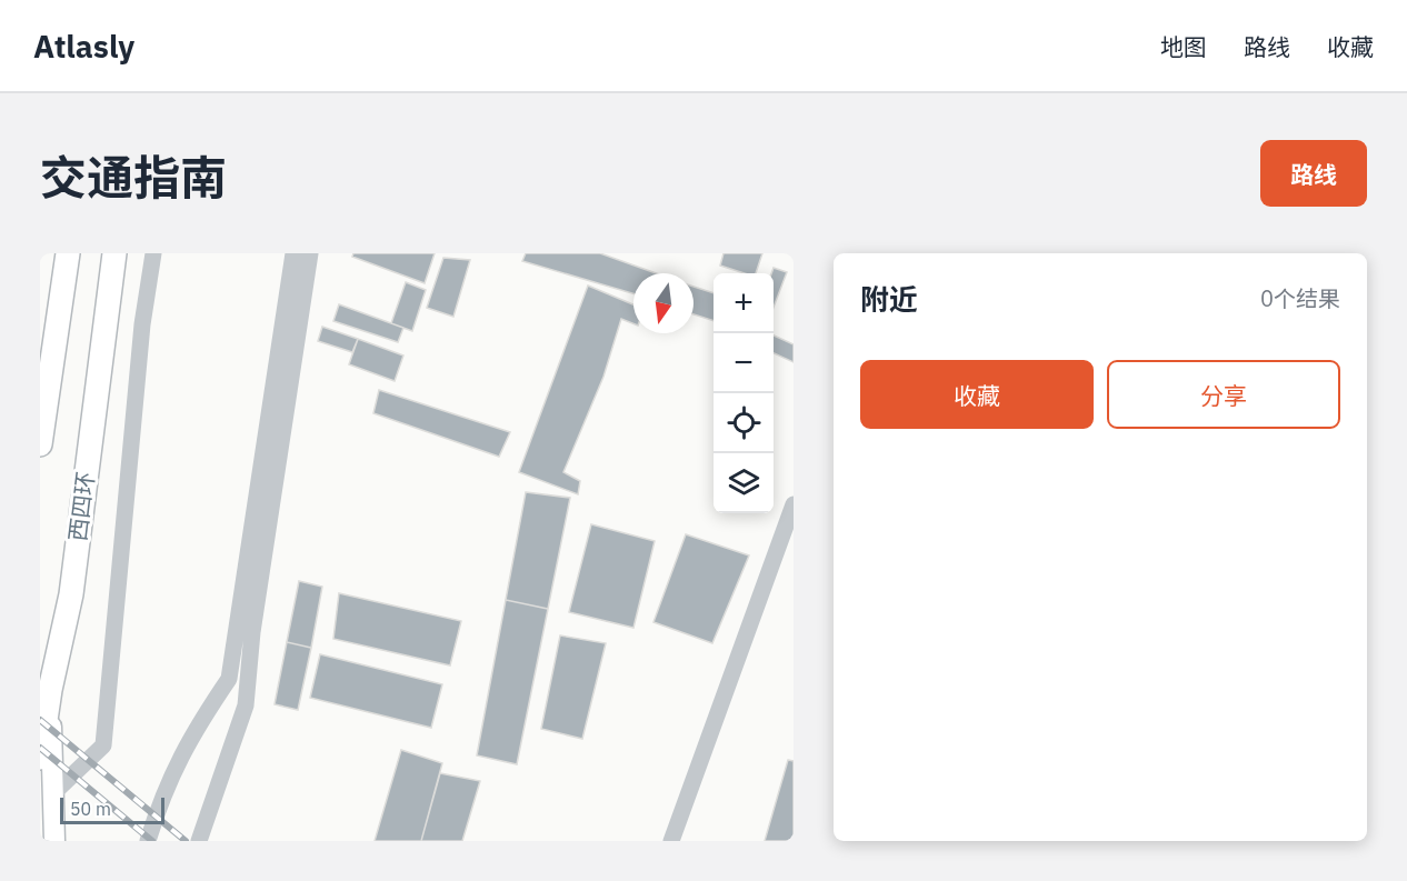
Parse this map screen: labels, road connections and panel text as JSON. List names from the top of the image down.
{
  "streets": {
    "highway": ["西四环"]
  },
  "scale_bar": "50 m",
  "north": "bottom",
  "page": {
    "header": "Atlasly",
    "nav": ["地图", "路线", "收藏"],
    "title": "交通指南",
    "buttons": [
      "路线",
      ["收藏", "分享"]
    ],
    "heading": ["附近", "0个结果"],
    "map_buttons": ["+", "−"],
    "scale": "50 m"
  }
}
